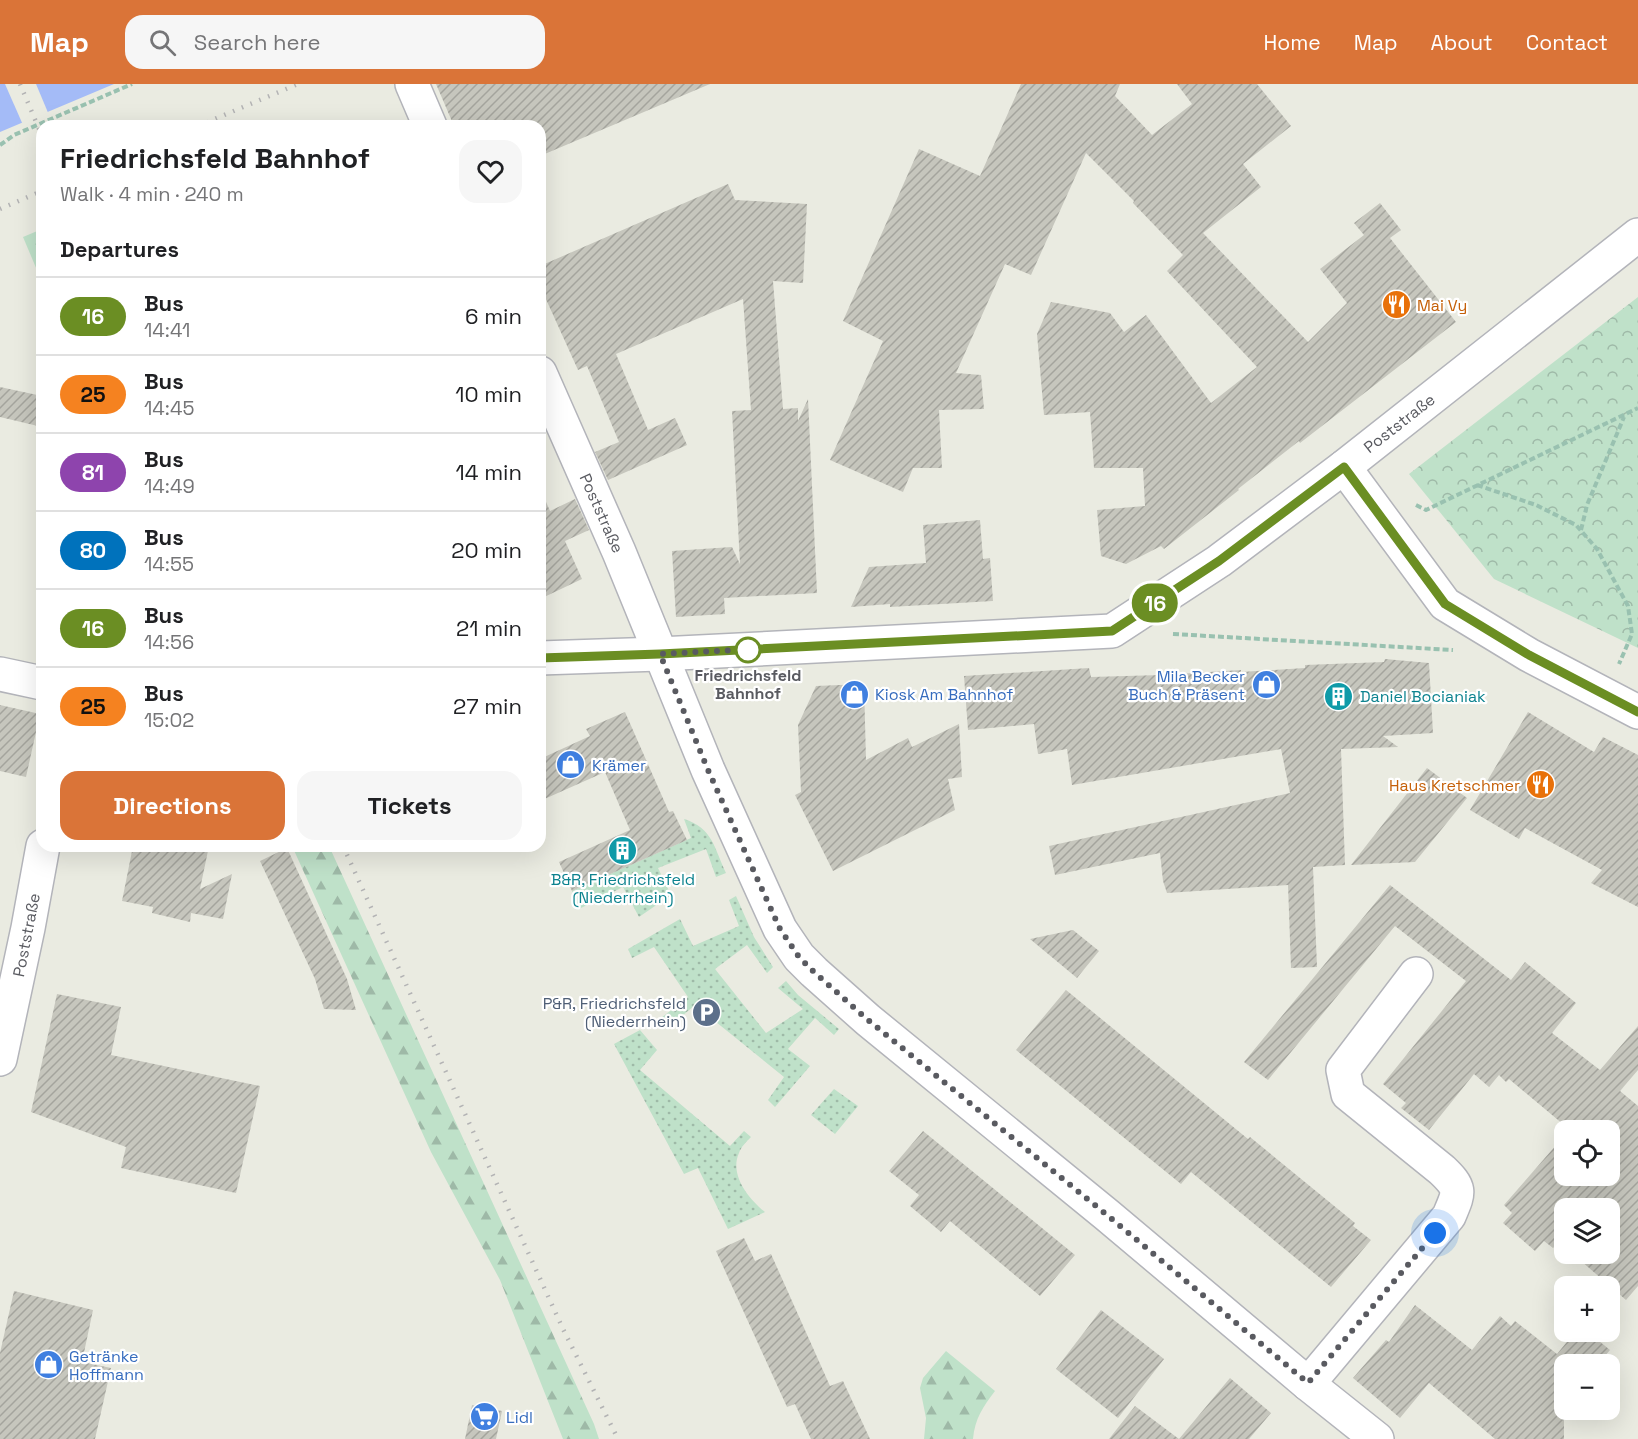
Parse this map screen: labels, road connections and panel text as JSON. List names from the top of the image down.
{
  "streets": {
    "street": ["Poststraße"]
  },
  "places": {
    "restaurant": ["Mai Vy", "Haus Kretschmer"],
    "other": ["Friedrichsfeld Bahnhof"],
    "shop": [
      "Mila Becker Buch & Präsent",
      "Kiosk Am Bahnhof",
      "Krämer",
      "Getränke Hoffmann"
    ],
    "building": ["Daniel Bocianiak", "B&R, Friedrichsfeld (Niederrhein)"],
    "parking": ["P&R, Friedrichsfeld (Niederrhein)"],
    "supermarket": ["Lidl"]
  },
  "lines": ["bus line 16"],
  "page": {
    "header": "Map",
    "search": "Search here",
    "nav": [
      "Home",
      "Map",
      "About",
      "Contact"
    ],
    "on_map": "16",
    "heading": [
      ["Friedrichsfeld Bahnhof", "Walk · 4 min · 240 m"],
      "Departures"
    ],
    "list": [
      {
        "mark": "16",
        "name": "Bus",
        "note": "14:41",
        "value": "6 min"
      },
      {
        "mark": "25",
        "name": "Bus",
        "note": "14:45",
        "value": "10 min"
      },
      {
        "mark": "81",
        "name": "Bus",
        "note": "14:49",
        "value": "14 min"
      },
      {
        "mark": "80",
        "name": "Bus",
        "note": "14:55",
        "value": "20 min"
      },
      {
        "mark": "16",
        "name": "Bus",
        "note": "14:56",
        "value": "21 min"
      },
      {
        "mark": "25",
        "name": "Bus",
        "note": "15:02",
        "value": "27 min"
      }
    ],
    "buttons": ["Directions", "Tickets"],
    "map_buttons": ["+", "−"]
  }
}
